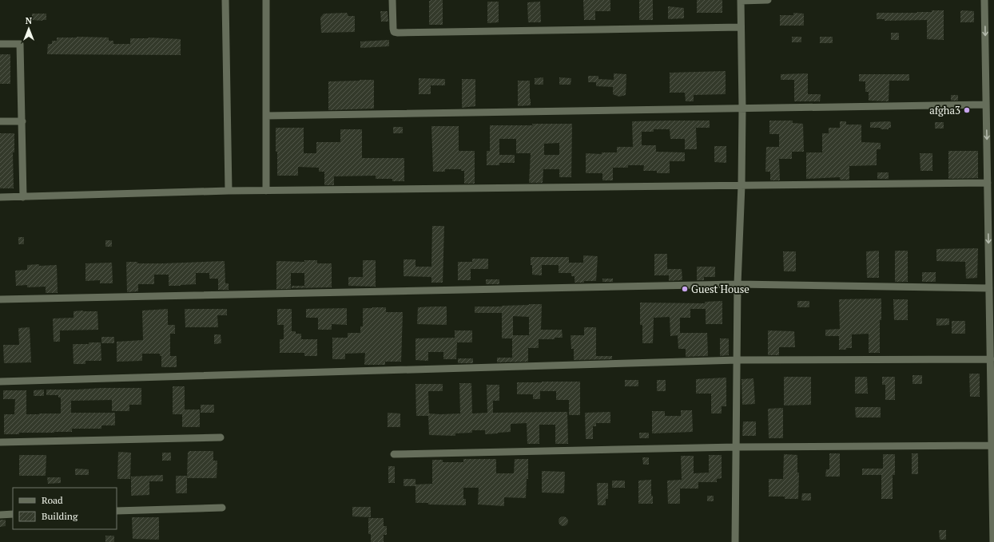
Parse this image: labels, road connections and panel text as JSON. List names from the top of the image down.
{
  "places": ["afgha3", "Guest House"],
  "legend": ["Road", "Building"],
  "north": "top"
}
